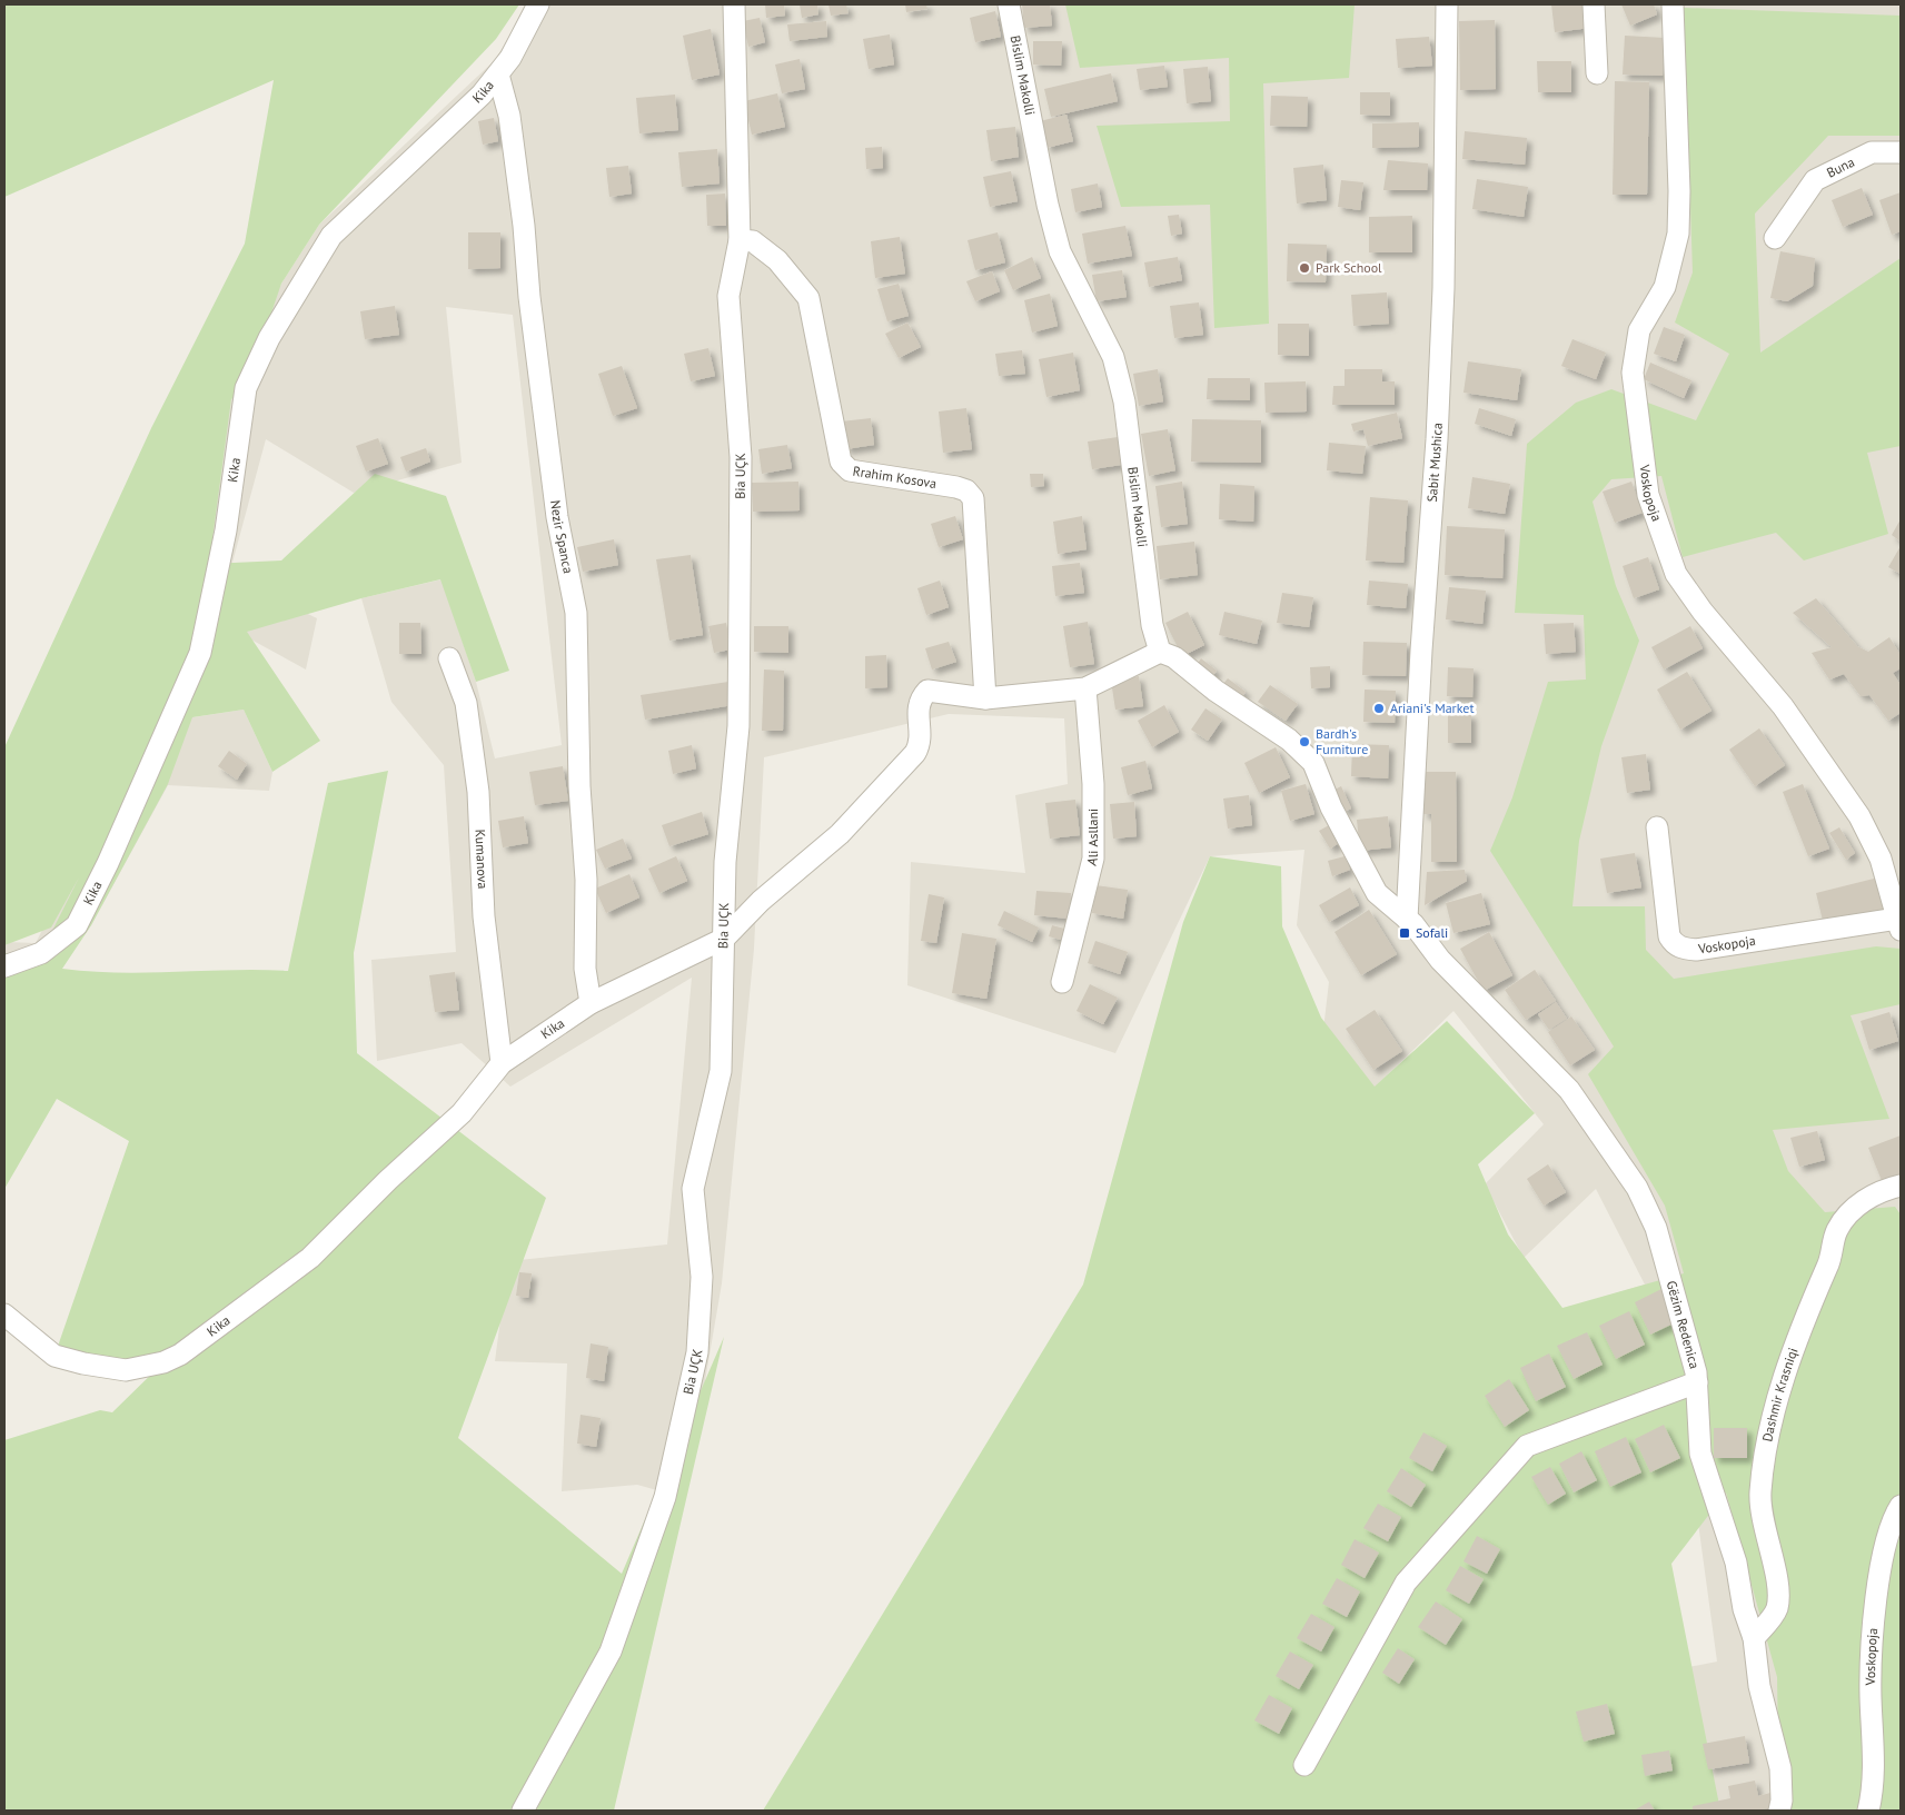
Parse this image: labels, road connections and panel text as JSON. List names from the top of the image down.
{
  "streets": {
    "street": [
      "Bislim Makolli",
      "Kika",
      "Buna",
      "Sabit Mushica",
      "Bia UÇK",
      "Rrahim Kosova",
      "Voskopoja",
      "Nezir Spanca",
      "Ali Asllani",
      "Kumanova",
      "Gëzim Redenica",
      "Dashmir Krasniqi"
    ]
  },
  "crossings": [
    ["Kika", "Bia UÇK"],
    ["Kika", "Nezir Spanca"],
    ["Kika", "Kumanova"],
    ["Sabit Mushica", "Gëzim Redenica"],
    ["Bia UÇK", "Rrahim Kosova"],
    ["Gëzim Redenica", "Dashmir Krasniqi"]
  ],
  "places": {
    "other": ["Park School", "Ariani's Market", "Bardh's Furniture"],
    "transit": ["Sofali"]
  }
}
